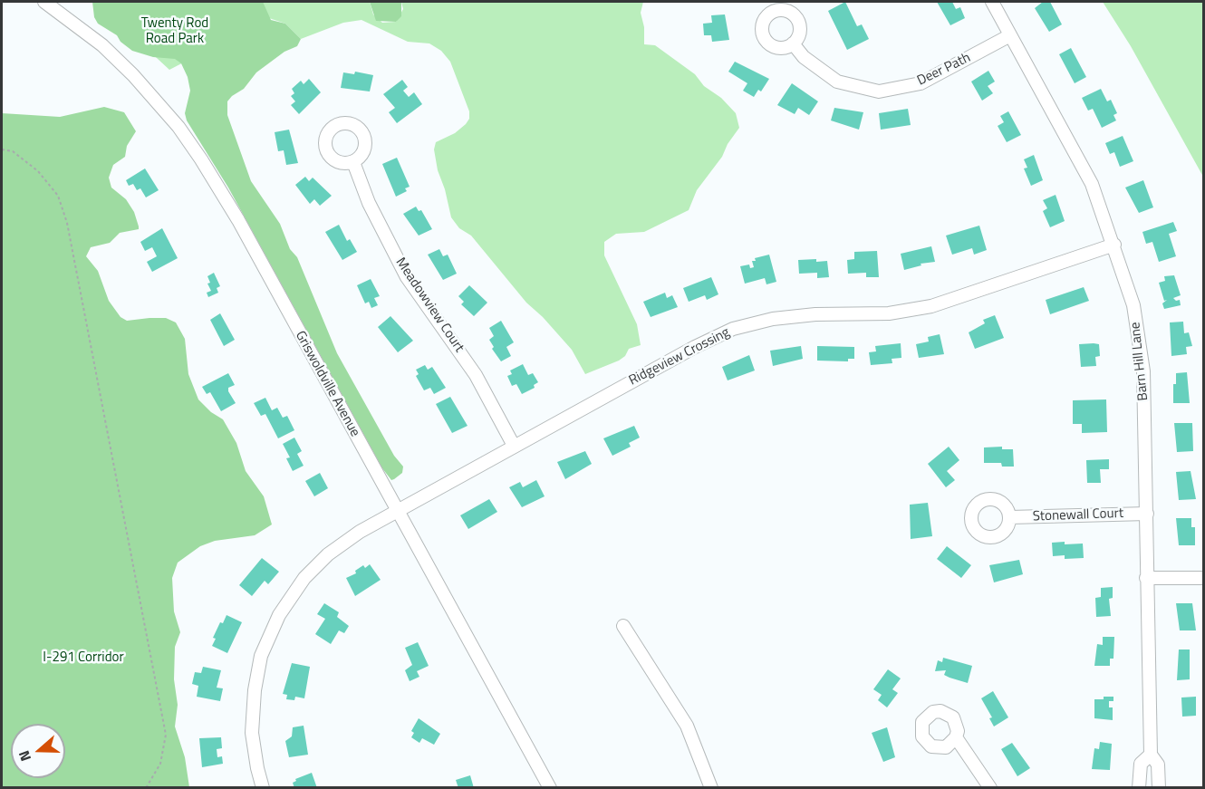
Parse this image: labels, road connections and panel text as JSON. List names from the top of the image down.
{
  "streets": {
    "street": [
      "Deer Path",
      "Meadowview Court",
      "Ridgeview Crossing",
      "Barn Hill Lane",
      "Griswoldville Avenue",
      "Stonewall Court"
    ]
  },
  "crossings": [
    ["Deer Path", "Barn Hill Lane"],
    ["Meadowview Court", "Ridgeview Crossing"],
    ["Ridgeview Crossing", "Barn Hill Lane"],
    ["Ridgeview Crossing", "Griswoldville Avenue"],
    ["Barn Hill Lane", "Stonewall Court"]
  ],
  "parks": ["Twenty Rod Road Park", "I-291 Corridor"],
  "north": "left"
}
